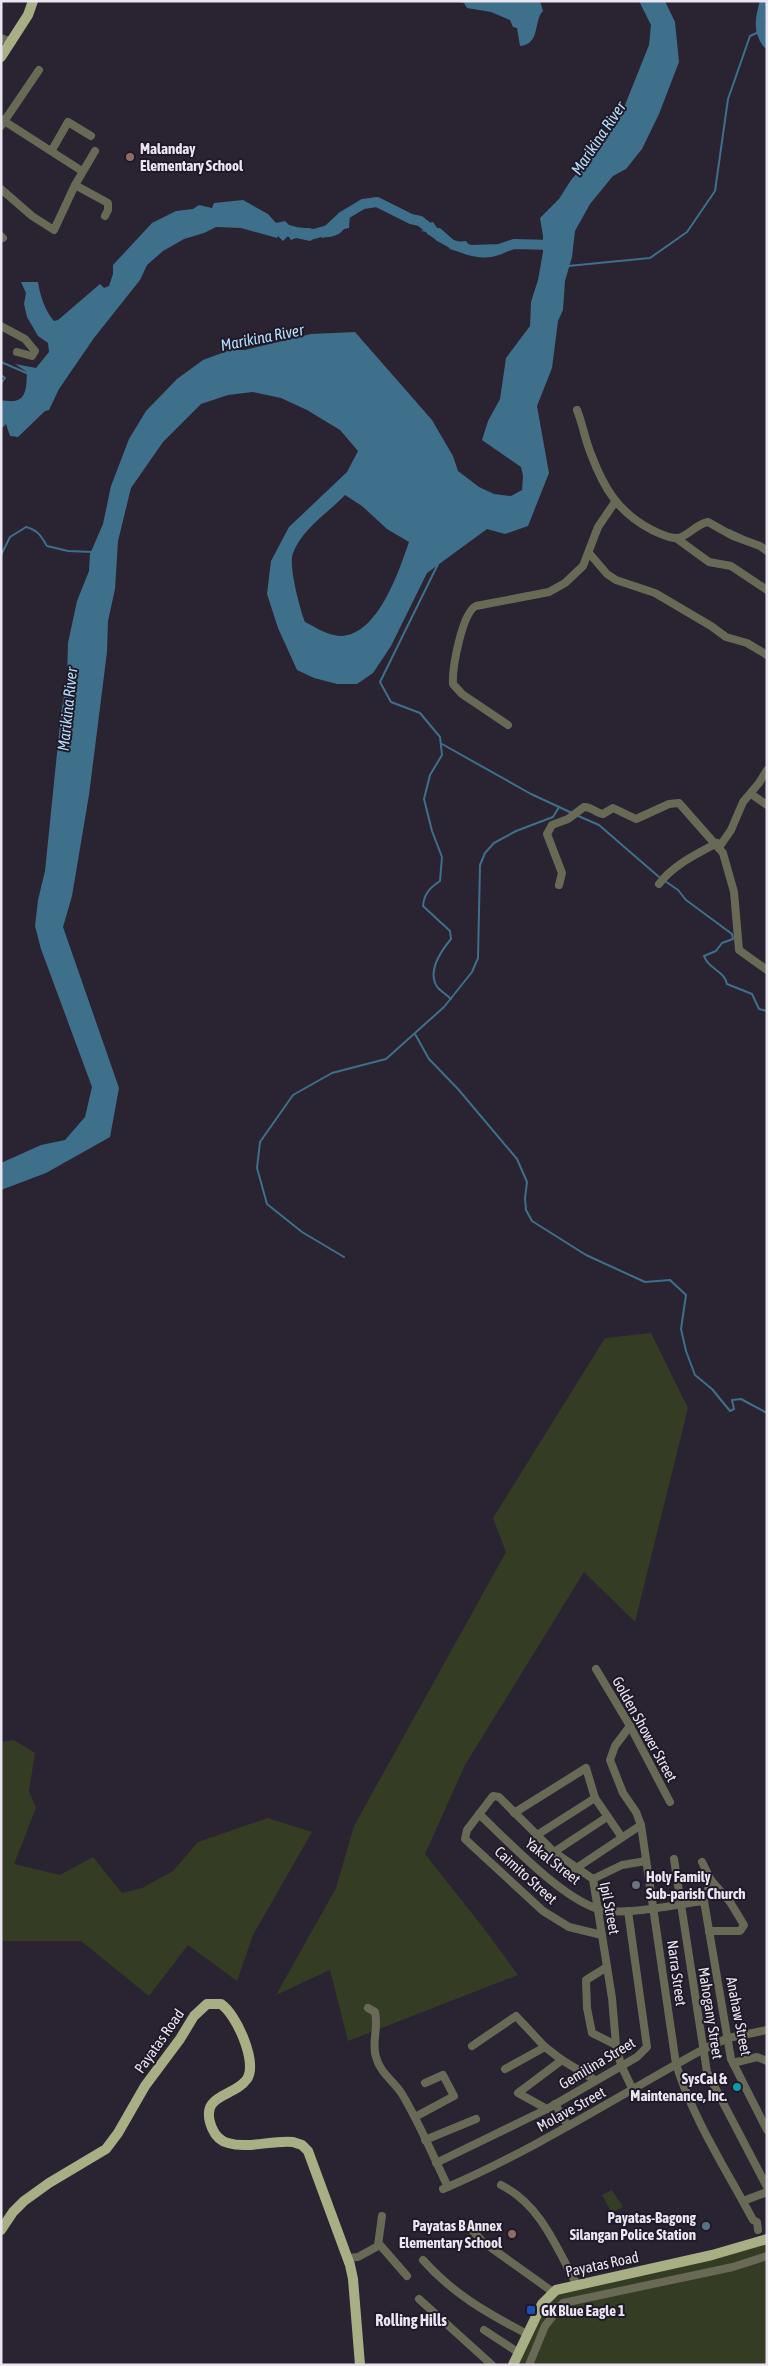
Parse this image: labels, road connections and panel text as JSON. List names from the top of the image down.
{
  "streets": {
    "main road": ["Payatas Road"],
    "street": [
      "Golden Shower Street",
      "Yakal Street",
      "Caimito Street",
      "Ipil Street",
      "Narra Street",
      "Mahogany Street",
      "Anahaw Street",
      "Gemilina Street",
      "Molave Street"
    ]
  },
  "crossings": [
    ["Golden Shower Street", "Narra Street"],
    ["Yakal Street", "Ipil Street"],
    ["Yakal Street", "Narra Street"],
    ["Yakal Street", "Mahogany Street"],
    ["Yakal Street", "Anahaw Street"],
    ["Yakal Street", "Gemilina Street"],
    ["Caimito Street", "Ipil Street"],
    ["Ipil Street", "Gemilina Street"],
    ["Ipil Street", "Molave Street"],
    ["Narra Street", "Payatas Road"],
    ["Narra Street", "Molave Street"],
    ["Mahogany Street", "Molave Street"],
    ["Anahaw Street", "Molave Street"],
    ["Gemilina Street", "Molave Street"]
  ],
  "districts": ["Rolling Hills"],
  "water": ["Marikina River"],
  "places": {
    "other": [
      "Malanday Elementary School",
      "Holy Family Sub-parish Church",
      "SysCal & Maintenance, Inc.",
      "Payatas-Bagong Silangan Police Station",
      "Payatas B Annex Elementary School"
    ],
    "transit": ["GK Blue Eagle 1"]
  }
}
